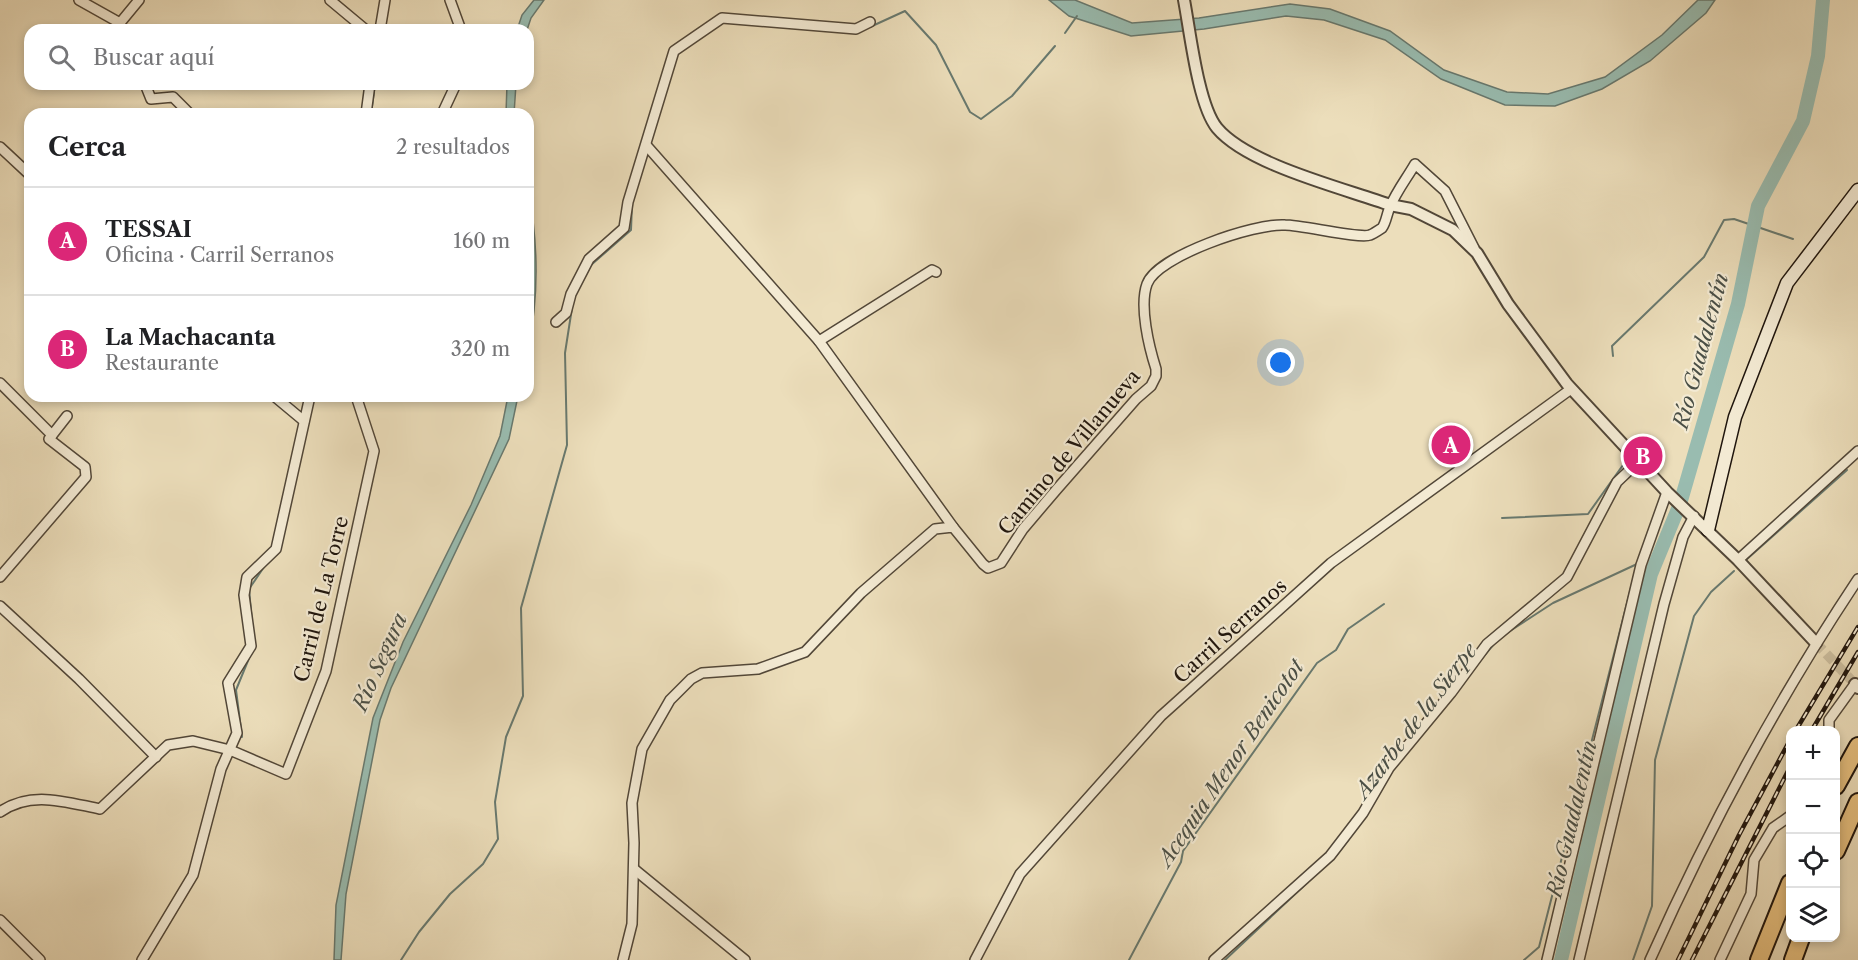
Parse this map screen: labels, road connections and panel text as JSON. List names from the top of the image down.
{
  "streets": {
    "street": ["Camino de Villanueva", "Carril de La Torre", "Carril Serranos"]
  },
  "water": [
    "Río Guadalentín",
    "Río Segura",
    "Azarbe de la Sierpe",
    "Acequia Menor Benicotot"
  ],
  "page": {
    "search": "Buscar aquí",
    "heading": ["Cerca", "2 resultados"],
    "list": [
      {
        "mark": "A",
        "name": "TESSAI",
        "note": "Oficina · Carril Serranos",
        "value": "160 m"
      },
      {
        "mark": "B",
        "name": "La Machacanta",
        "note": "Restaurante",
        "value": "320 m"
      }
    ],
    "pins": ["A", "B"],
    "map_buttons": ["+", "−"]
  }
}
